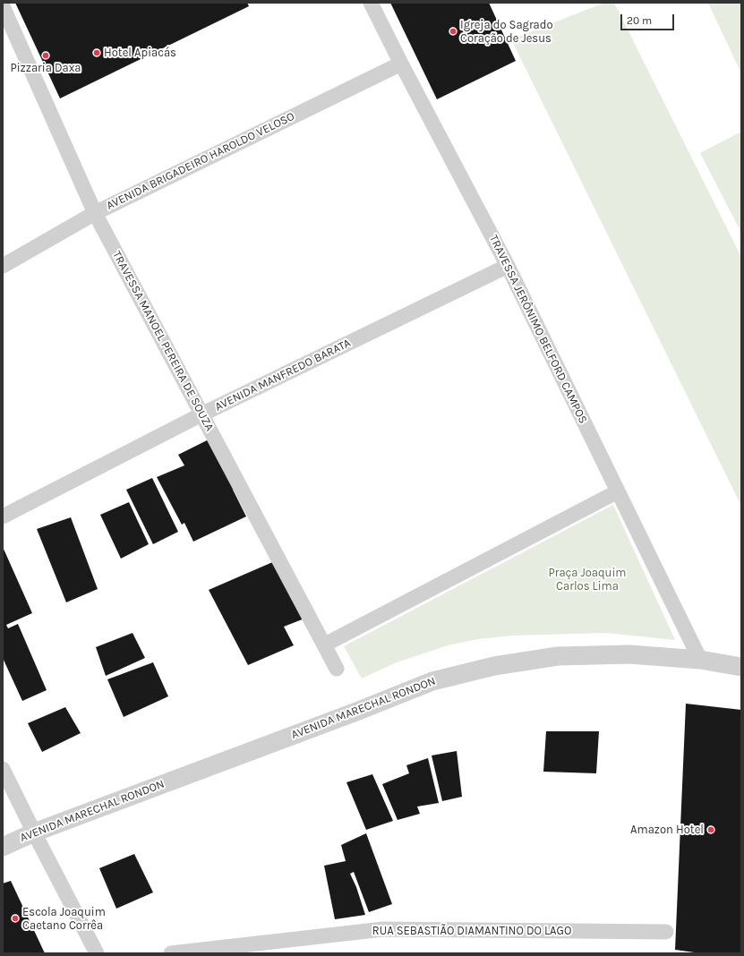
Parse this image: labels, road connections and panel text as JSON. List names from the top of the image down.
{
  "streets": {
    "street": [
      "AVENIDA BRIGADEIRO HAROLDO VELOSO",
      "TRAVESSA JERÔNIMO BELFORD CAMPOS",
      "TRAVESSA MANOEL PEREIRA DE SOUZA",
      "AVENIDA MANFREDO BARATA",
      "AVENIDA MARECHAL RONDON",
      "RUA SEBASTIÃO DIAMANTINO DO LAGO"
    ]
  },
  "crossings": [
    ["AVENIDA BRIGADEIRO HAROLDO VELOSO", "TRAVESSA JERÔNIMO BELFORD CAMPOS"],
    ["AVENIDA BRIGADEIRO HAROLDO VELOSO", "TRAVESSA MANOEL PEREIRA DE SOUZA"],
    ["TRAVESSA JERÔNIMO BELFORD CAMPOS", "AVENIDA MANFREDO BARATA"],
    ["TRAVESSA JERÔNIMO BELFORD CAMPOS", "AVENIDA MARECHAL RONDON"],
    ["TRAVESSA MANOEL PEREIRA DE SOUZA", "AVENIDA MANFREDO BARATA"]
  ],
  "parks": ["Praça Joaquim Carlos Lima"],
  "places": [
    "Igreja do Sagrado Coração de Jesus",
    "Hotel Apiacás",
    "Pizzaria Daxa",
    "Amazon Hotel",
    "Escola Joaquim Caetano Corrêa"
  ],
  "scale_bar": "20 m"
}
